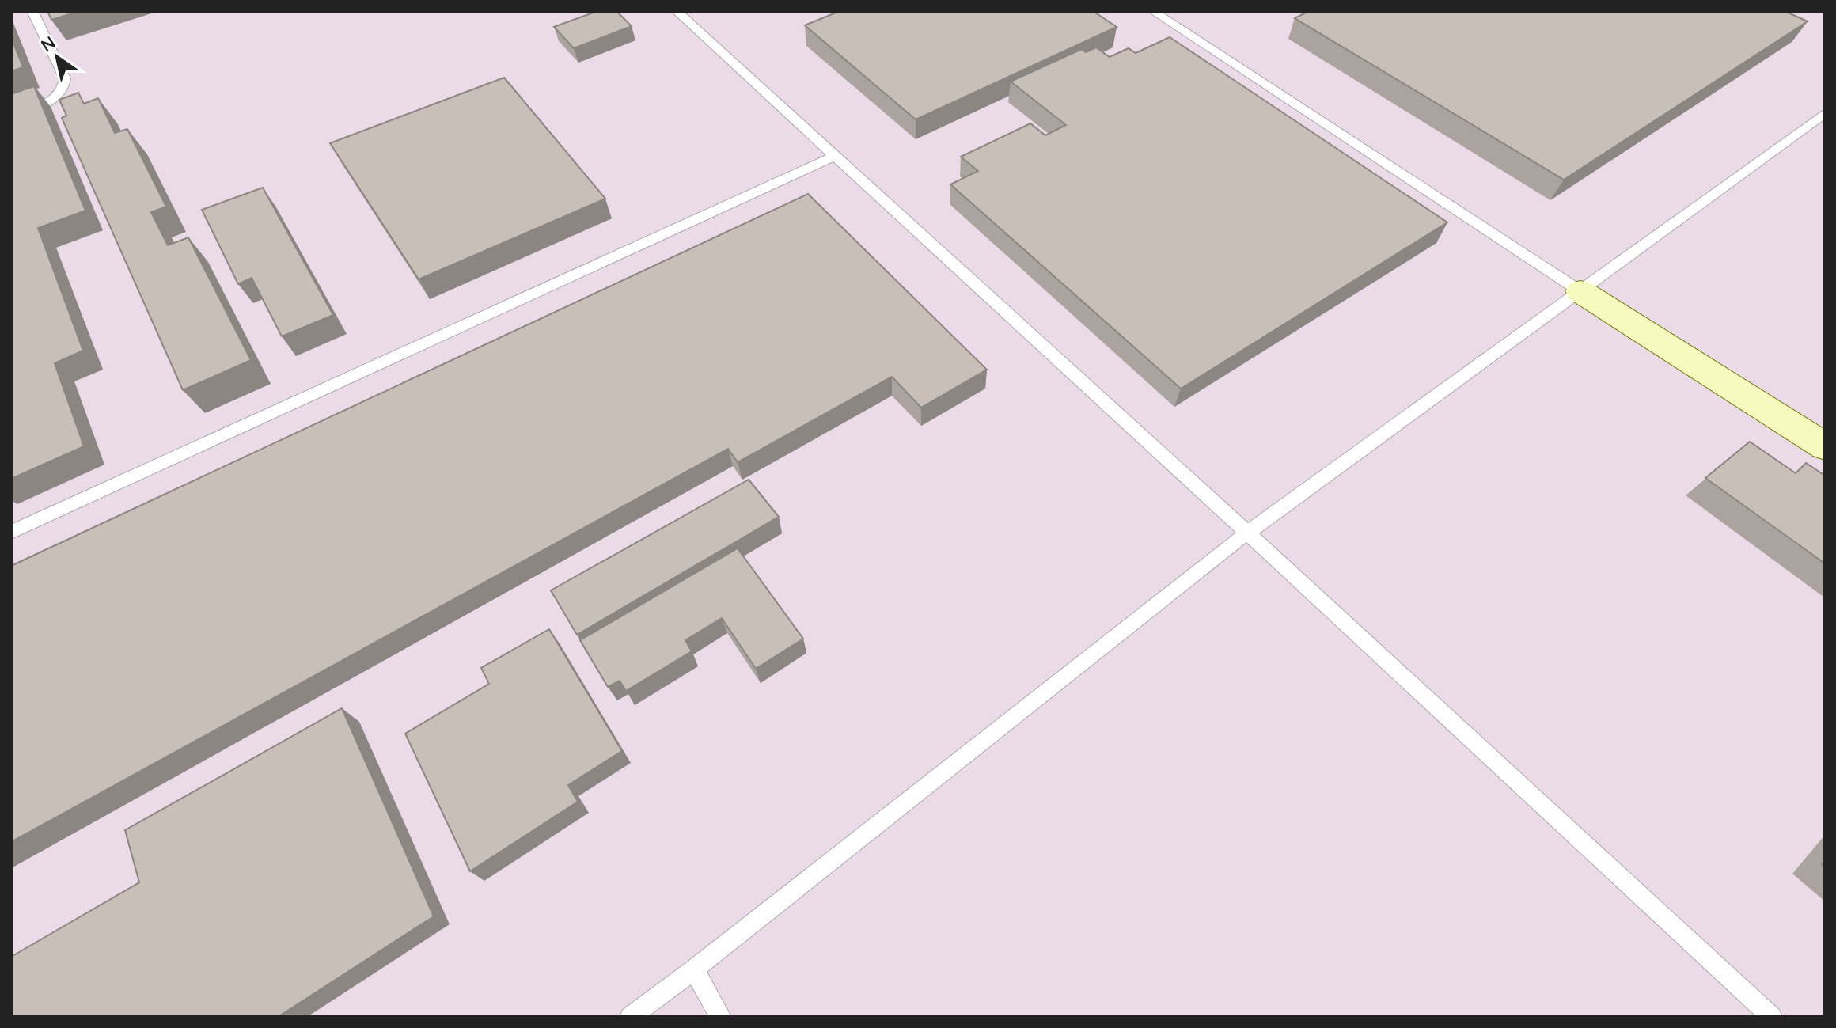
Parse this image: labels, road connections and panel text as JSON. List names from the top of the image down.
{
  "north": "top left"
}
